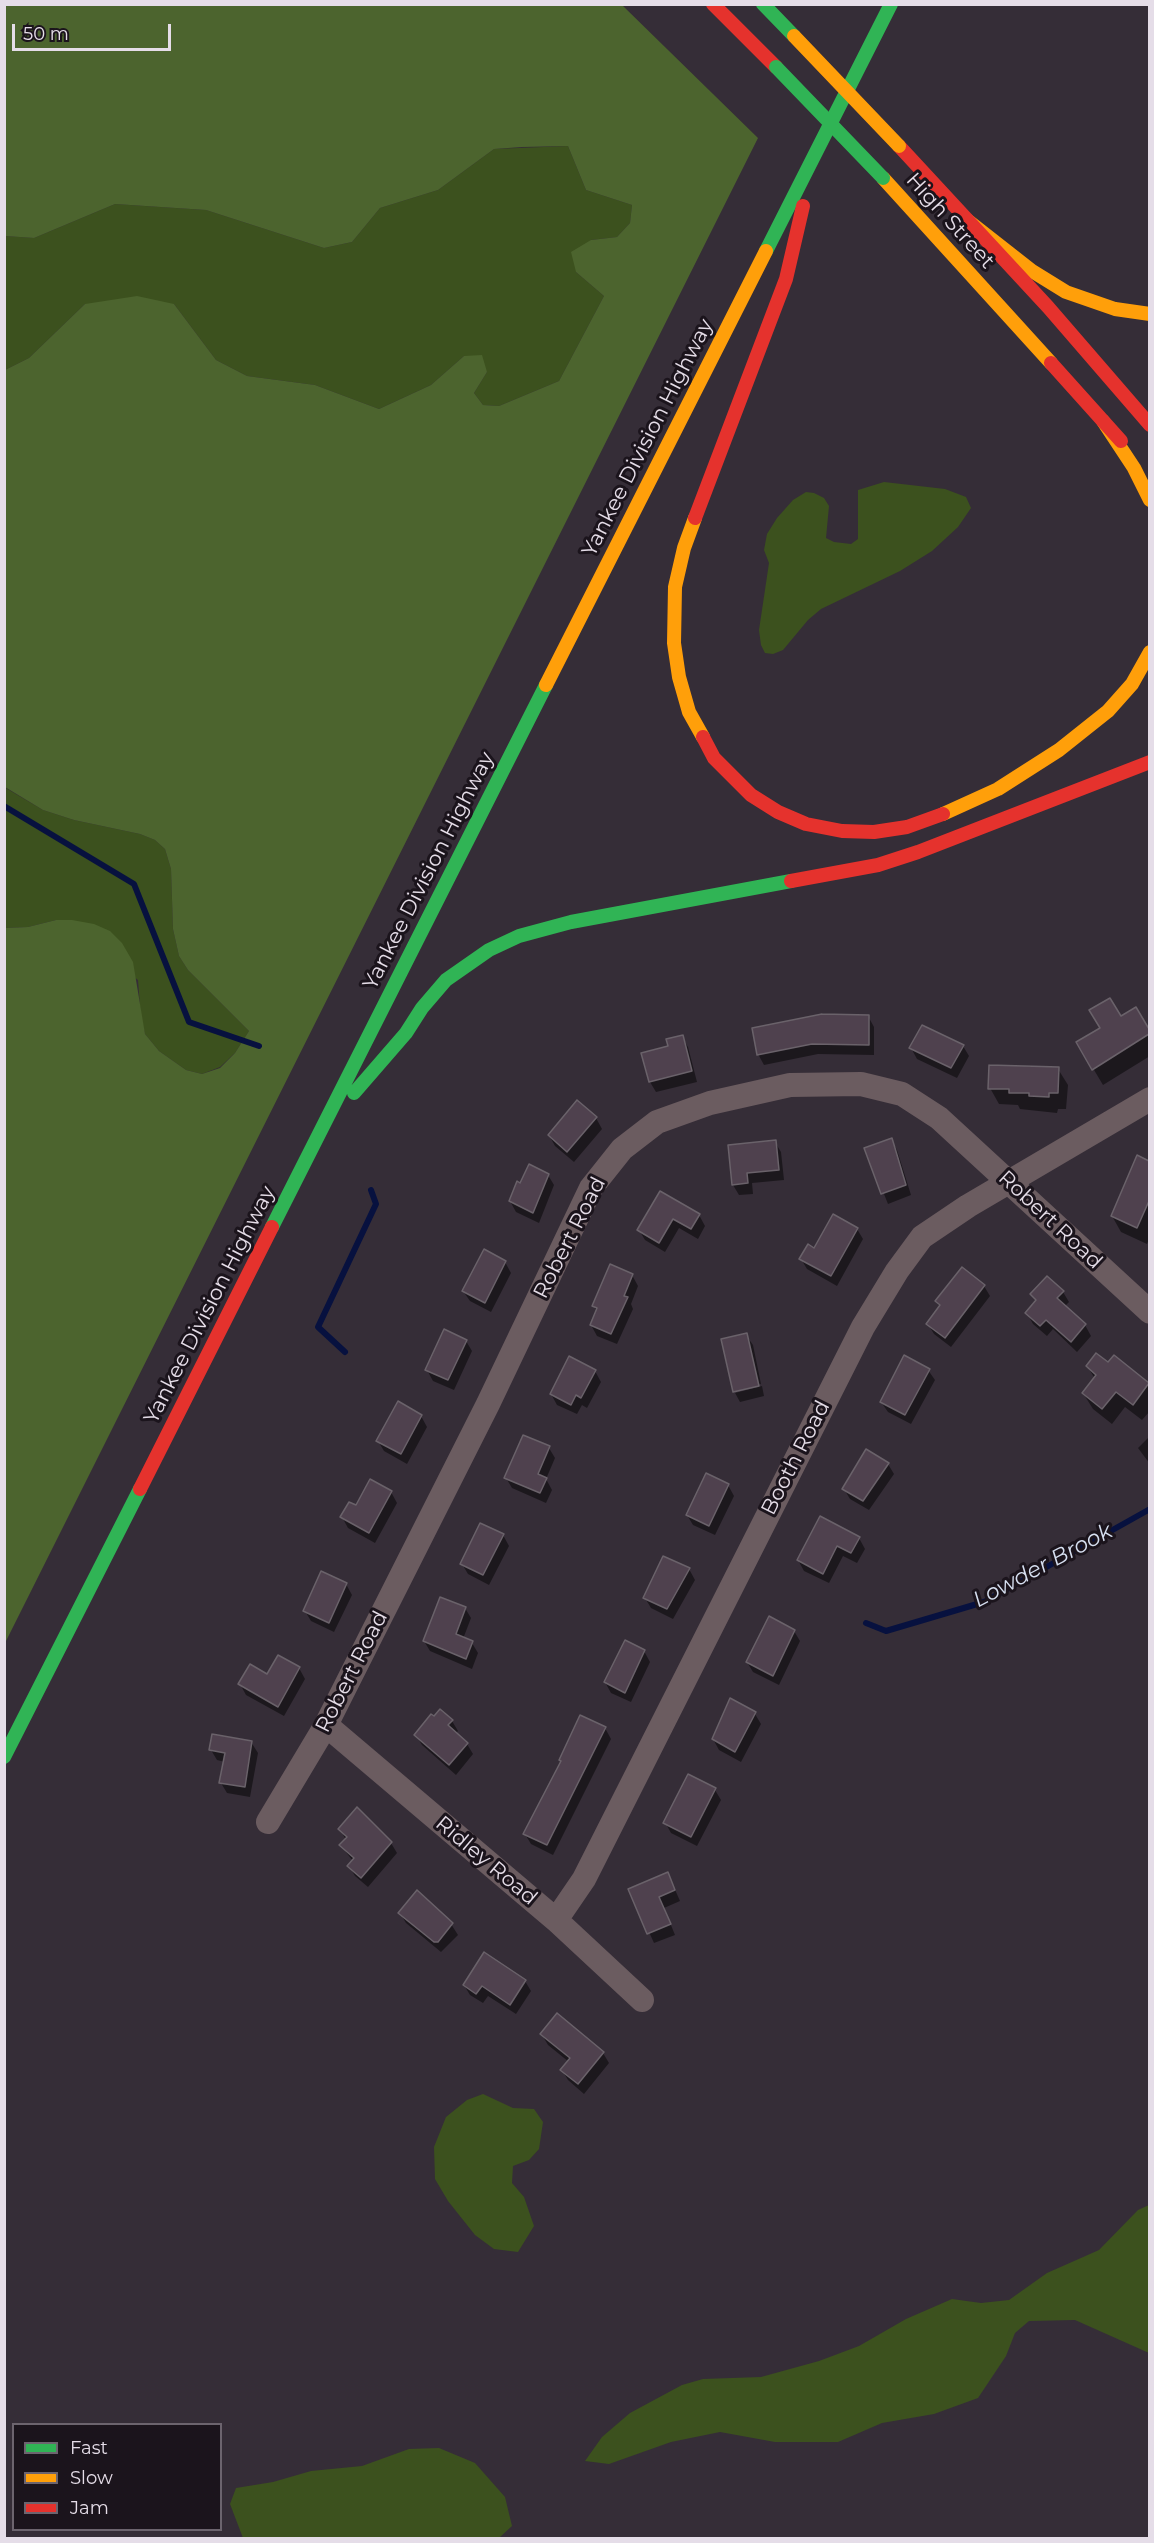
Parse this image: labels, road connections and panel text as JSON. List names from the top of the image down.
{
  "streets": {
    "main road": ["High Street", "Yankee Division Highway"],
    "street": ["Robert Road", "Booth Road", "Ridley Road"]
  },
  "crossings": [
    ["Robert Road", "Booth Road"],
    ["Robert Road", "Ridley Road"],
    ["Booth Road", "Ridley Road"]
  ],
  "water": ["Lowder Brook"],
  "legend": ["Fast", "Slow", "Jam"],
  "scale_bar": "50 m"
}
